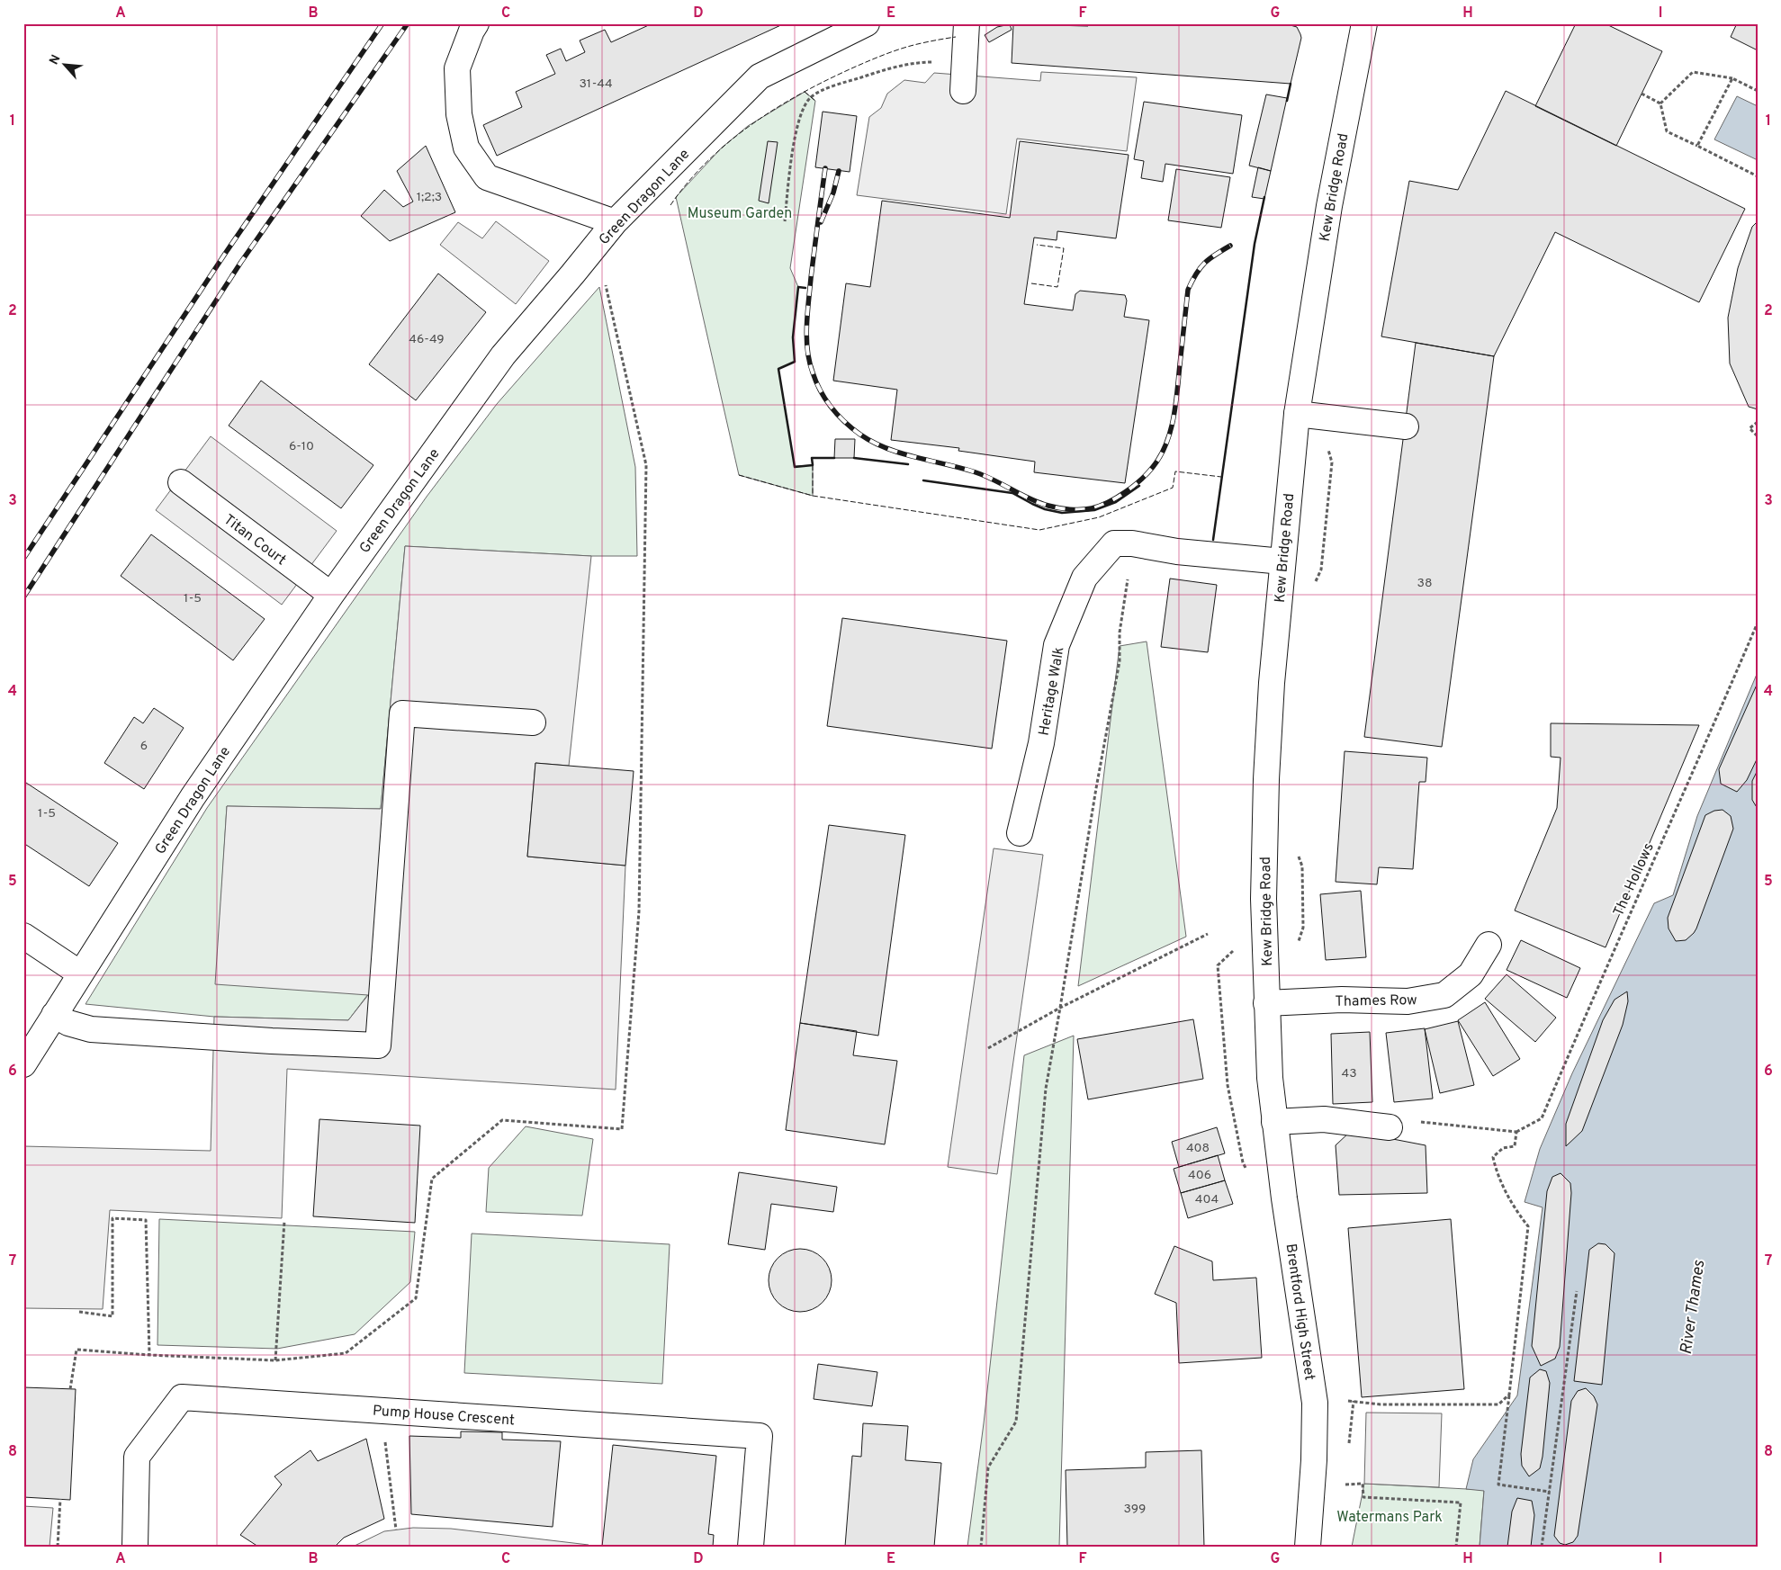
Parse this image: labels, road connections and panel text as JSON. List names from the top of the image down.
{
  "streets": {
    "street": [
      "Kew Bridge Road",
      "Green Dragon Lane",
      "Titan Court",
      "Heritage Walk",
      "Thames Row",
      "Brentford High Street",
      "Pump House Crescent"
    ],
    "path": ["The Hollows"]
  },
  "crossings": [
    ["Kew Bridge Road", "Heritage Walk"],
    ["Kew Bridge Road", "Thames Row"],
    ["Kew Bridge Road", "Brentford High Street"],
    ["Green Dragon Lane", "Titan Court"]
  ],
  "water": ["River Thames"],
  "parks": ["Museum Garden", "Watermans Park"],
  "house_numbers": [
    "31-44",
    "1;2;3",
    "46-49",
    "6-10",
    "38",
    "1-5",
    "6",
    "1-5",
    "43",
    "408",
    "406",
    "404",
    "399"
  ],
  "north": "top left",
  "grid": {
    "columns": [
      "A",
      "B",
      "C",
      "D",
      "E",
      "F",
      "G",
      "H",
      "I"
    ],
    "rows": [
      "1",
      "2",
      "3",
      "4",
      "5",
      "6",
      "7",
      "8"
    ]
  }
}
